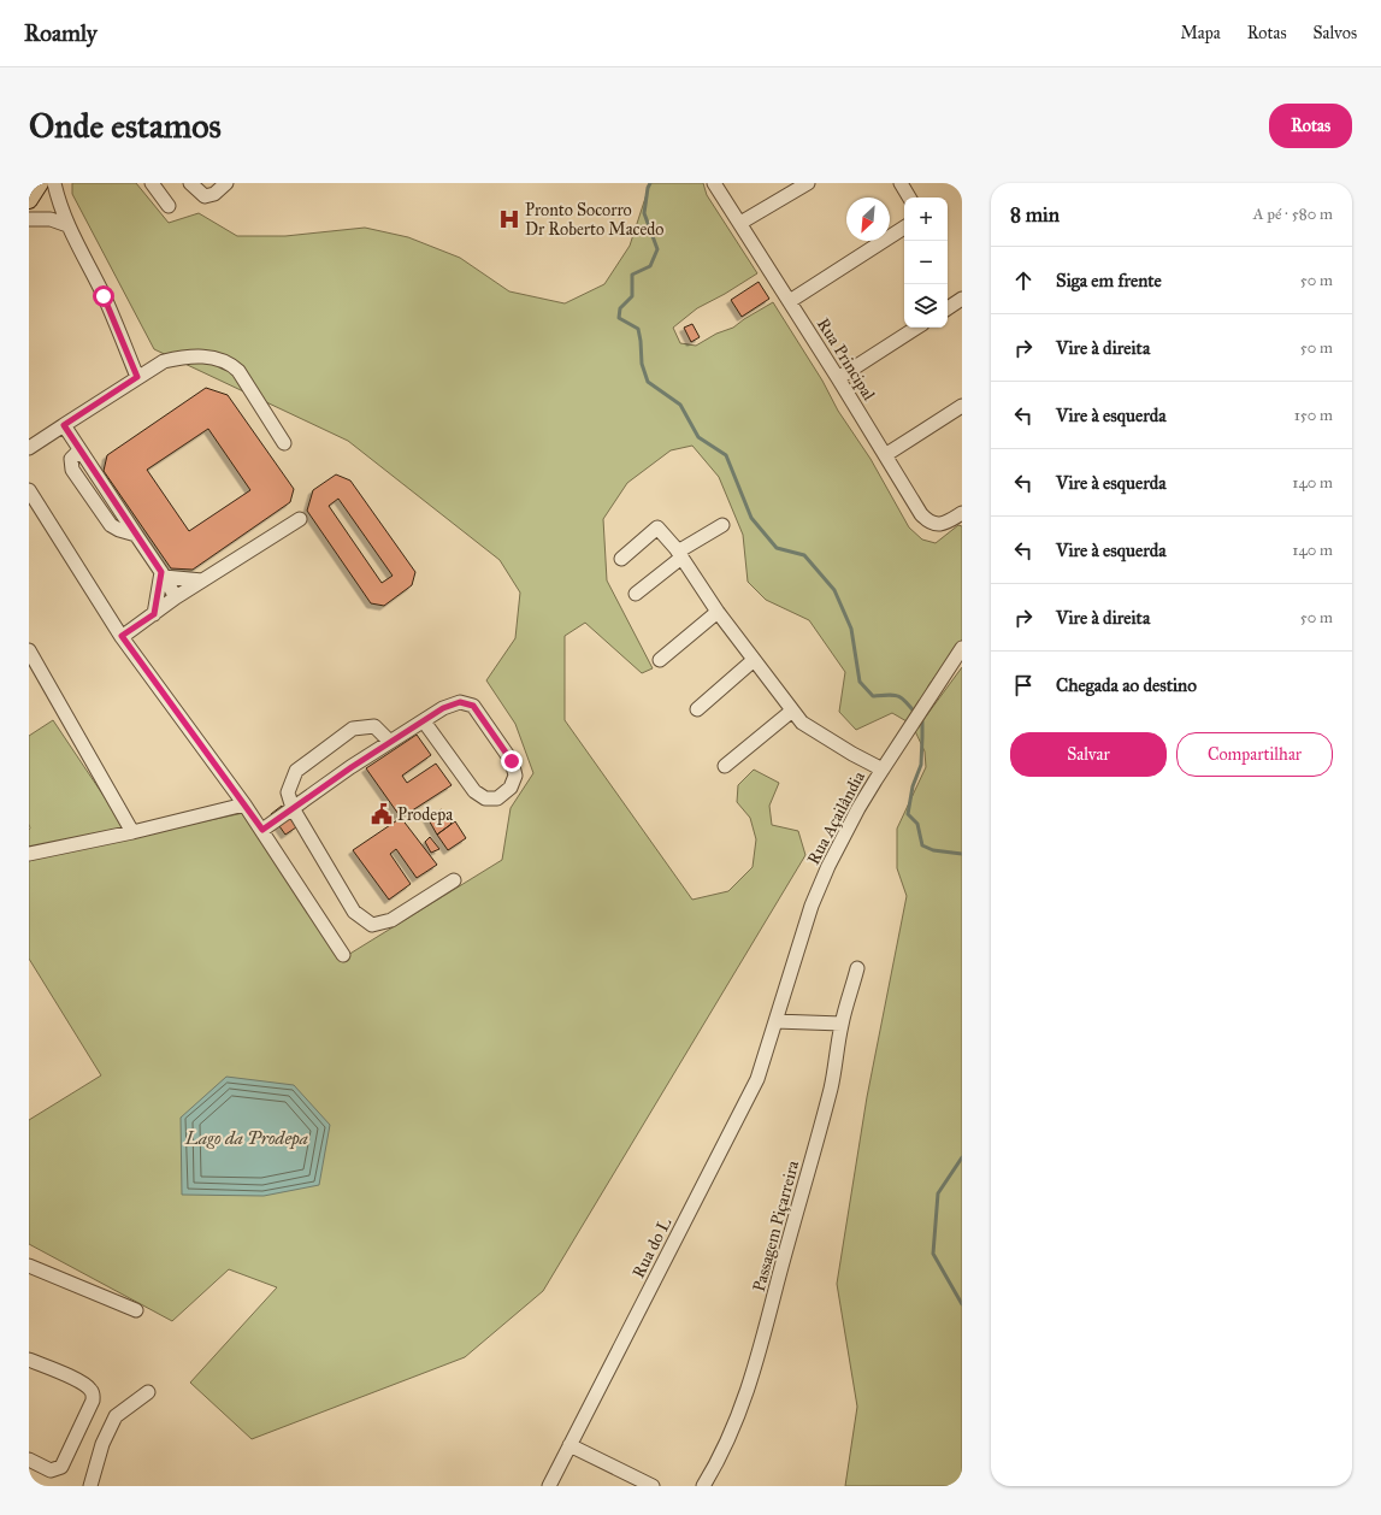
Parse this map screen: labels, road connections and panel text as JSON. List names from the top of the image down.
{
  "streets": {
    "street": [
      "Rua Principal",
      "Rua Açailândia",
      "Passagem Piçarreira",
      "Rua do L"
    ]
  },
  "crossings": [
    ["Rua Açailândia", "Rua do L"]
  ],
  "water": ["Lago da Prodepa"],
  "places": {
    "hospital": ["Pronto Socorro Dr Roberto Macedo"],
    "public building": ["Prodepa"]
  },
  "north": "bottom left",
  "page": {
    "header": "Roamly",
    "nav": ["Mapa", "Rotas", "Salvos"],
    "buttons": [
      "Rotas",
      ["Salvar", "Compartilhar"]
    ],
    "title": "Onde estamos",
    "heading": ["8 min", "A pé · 580 m"],
    "map_buttons": ["+", "−"],
    "list": [
      ["Siga em frente", "50 m"],
      ["Vire à direita", "50 m"],
      ["Vire à esquerda", "150 m"],
      ["Vire à esquerda", "140 m"],
      ["Vire à esquerda", "140 m"],
      ["Vire à direita", "50 m"],
      "Chegada ao destino"
    ]
  }
}
